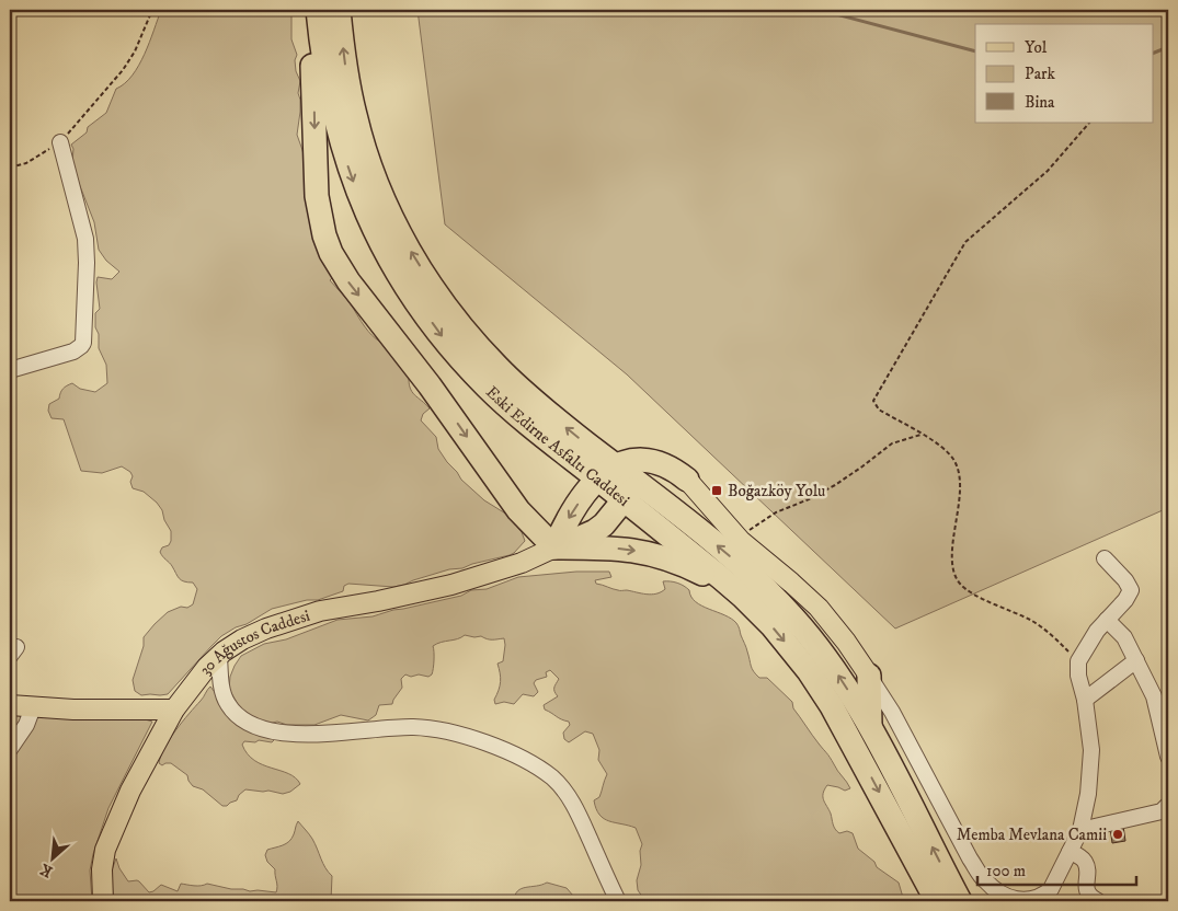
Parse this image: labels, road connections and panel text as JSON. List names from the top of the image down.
{
  "streets": {
    "highway": ["Eski Edirne Asfaltı Caddesi"],
    "main road": ["30 Ağustos Caddesi"]
  },
  "places": {
    "transit": ["Boğazköy Yolu"],
    "other": ["Memba Mevlana Camii"]
  },
  "legend": ["Yol", "Park", "Bina"],
  "scale_bar": "100 m",
  "north": "bottom left"
}
